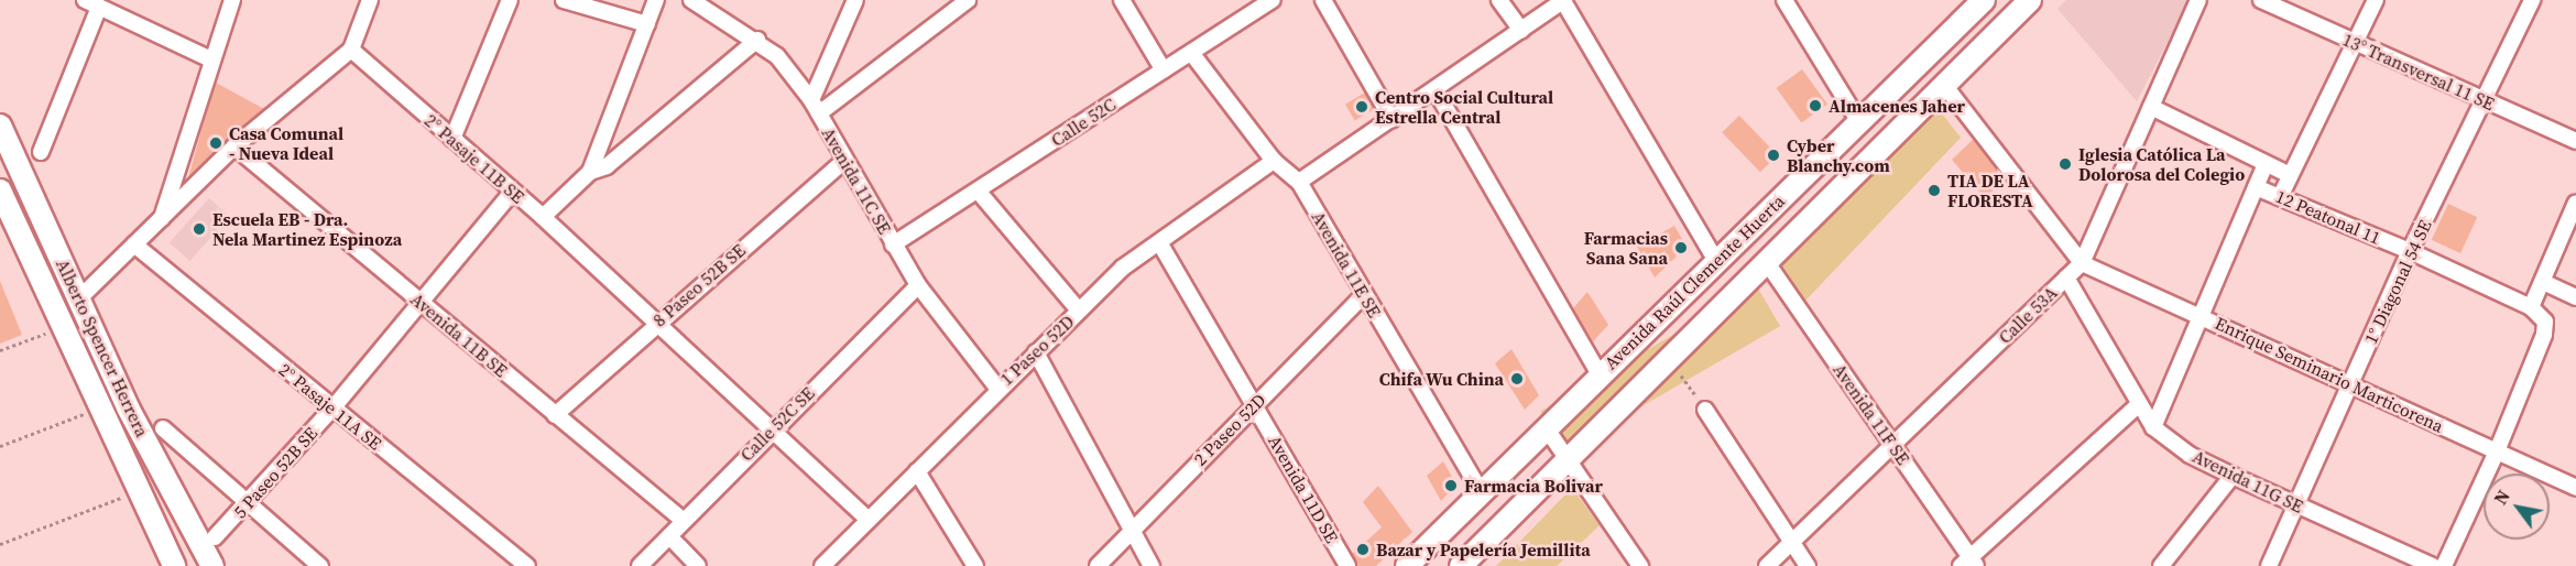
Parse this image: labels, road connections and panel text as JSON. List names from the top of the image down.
{
  "streets": {
    "main road": ["Avenida Raúl Clemente Huerta", "Alberto Spencer Herrera"],
    "street": [
      "13° Transversal 11 SE",
      "Calle 52C",
      "2° Pasaje 11B SE",
      "Avenida 11C SE",
      "12 Peatonal 11",
      "Avenida 11E SE",
      "1° Diagonal 54 SE",
      "8 Paseo 52B SE",
      "Calle 53A",
      "Avenida 11B SE",
      "1 Paseo 52D",
      "Enrique Seminario Marticorena",
      "2° Pasaje 11A SE",
      "Avenida 11F SE",
      "Calle 52C SE",
      "2 Paseo 52D",
      "5 Paseo 52B SE",
      "Avenida 11G SE",
      "Avenida 11D SE"
    ]
  },
  "crossings": [
    ["13° Transversal 11 SE", "1° Diagonal 54 SE"],
    ["Calle 52C", "Avenida 11C SE"],
    ["Calle 52C", "Avenida 11E SE"],
    ["2° Pasaje 11B SE", "8 Paseo 52B SE"],
    ["2° Pasaje 11B SE", "1 Paseo 52D"],
    ["2° Pasaje 11B SE", "Calle 52C SE"],
    ["2° Pasaje 11B SE", "5 Paseo 52B SE"],
    ["Avenida 11C SE", "8 Paseo 52B SE"],
    ["Avenida 11C SE", "1 Paseo 52D"],
    ["Avenida 11C SE", "Calle 52C SE"],
    ["12 Peatonal 11", "1° Diagonal 54 SE"],
    ["12 Peatonal 11", "Calle 53A"],
    ["Avenida 11E SE", "Avenida Raúl Clemente Huerta"],
    ["Avenida 11E SE", "1 Paseo 52D"],
    ["Avenida 11E SE", "2 Paseo 52D"],
    ["Avenida Raúl Clemente Huerta", "Avenida 11F SE"],
    ["1° Diagonal 54 SE", "Enrique Seminario Marticorena"],
    ["1° Diagonal 54 SE", "Avenida 11G SE"],
    ["8 Paseo 52B SE", "Avenida 11B SE"],
    ["Calle 53A", "Enrique Seminario Marticorena"],
    ["Calle 53A", "Avenida 11F SE"],
    ["Calle 53A", "Avenida 11G SE"],
    ["Avenida 11B SE", "Calle 52C SE"],
    ["Avenida 11B SE", "5 Paseo 52B SE"],
    ["1 Paseo 52D", "Avenida 11D SE"],
    ["2° Pasaje 11A SE", "5 Paseo 52B SE"],
    ["2 Paseo 52D", "Avenida 11D SE"]
  ],
  "places": [
    "Almacenes Jaher",
    "Centro Social Cultural Estrella Central",
    "Casa Comunal - Nueva Ideal",
    "Cyber Blanchy.com",
    "Iglesia Católica La Dolorosa del Colegio",
    "TIA DE LA FLORESTA",
    "Escuela EB - Dra. Nela Martinez Espinoza",
    "Farmacias Sana Sana",
    "Chifa Wu China",
    "Farmacia Bolivar",
    "Bazar y Papelería Jemillita"
  ],
  "north": "top left"
}
